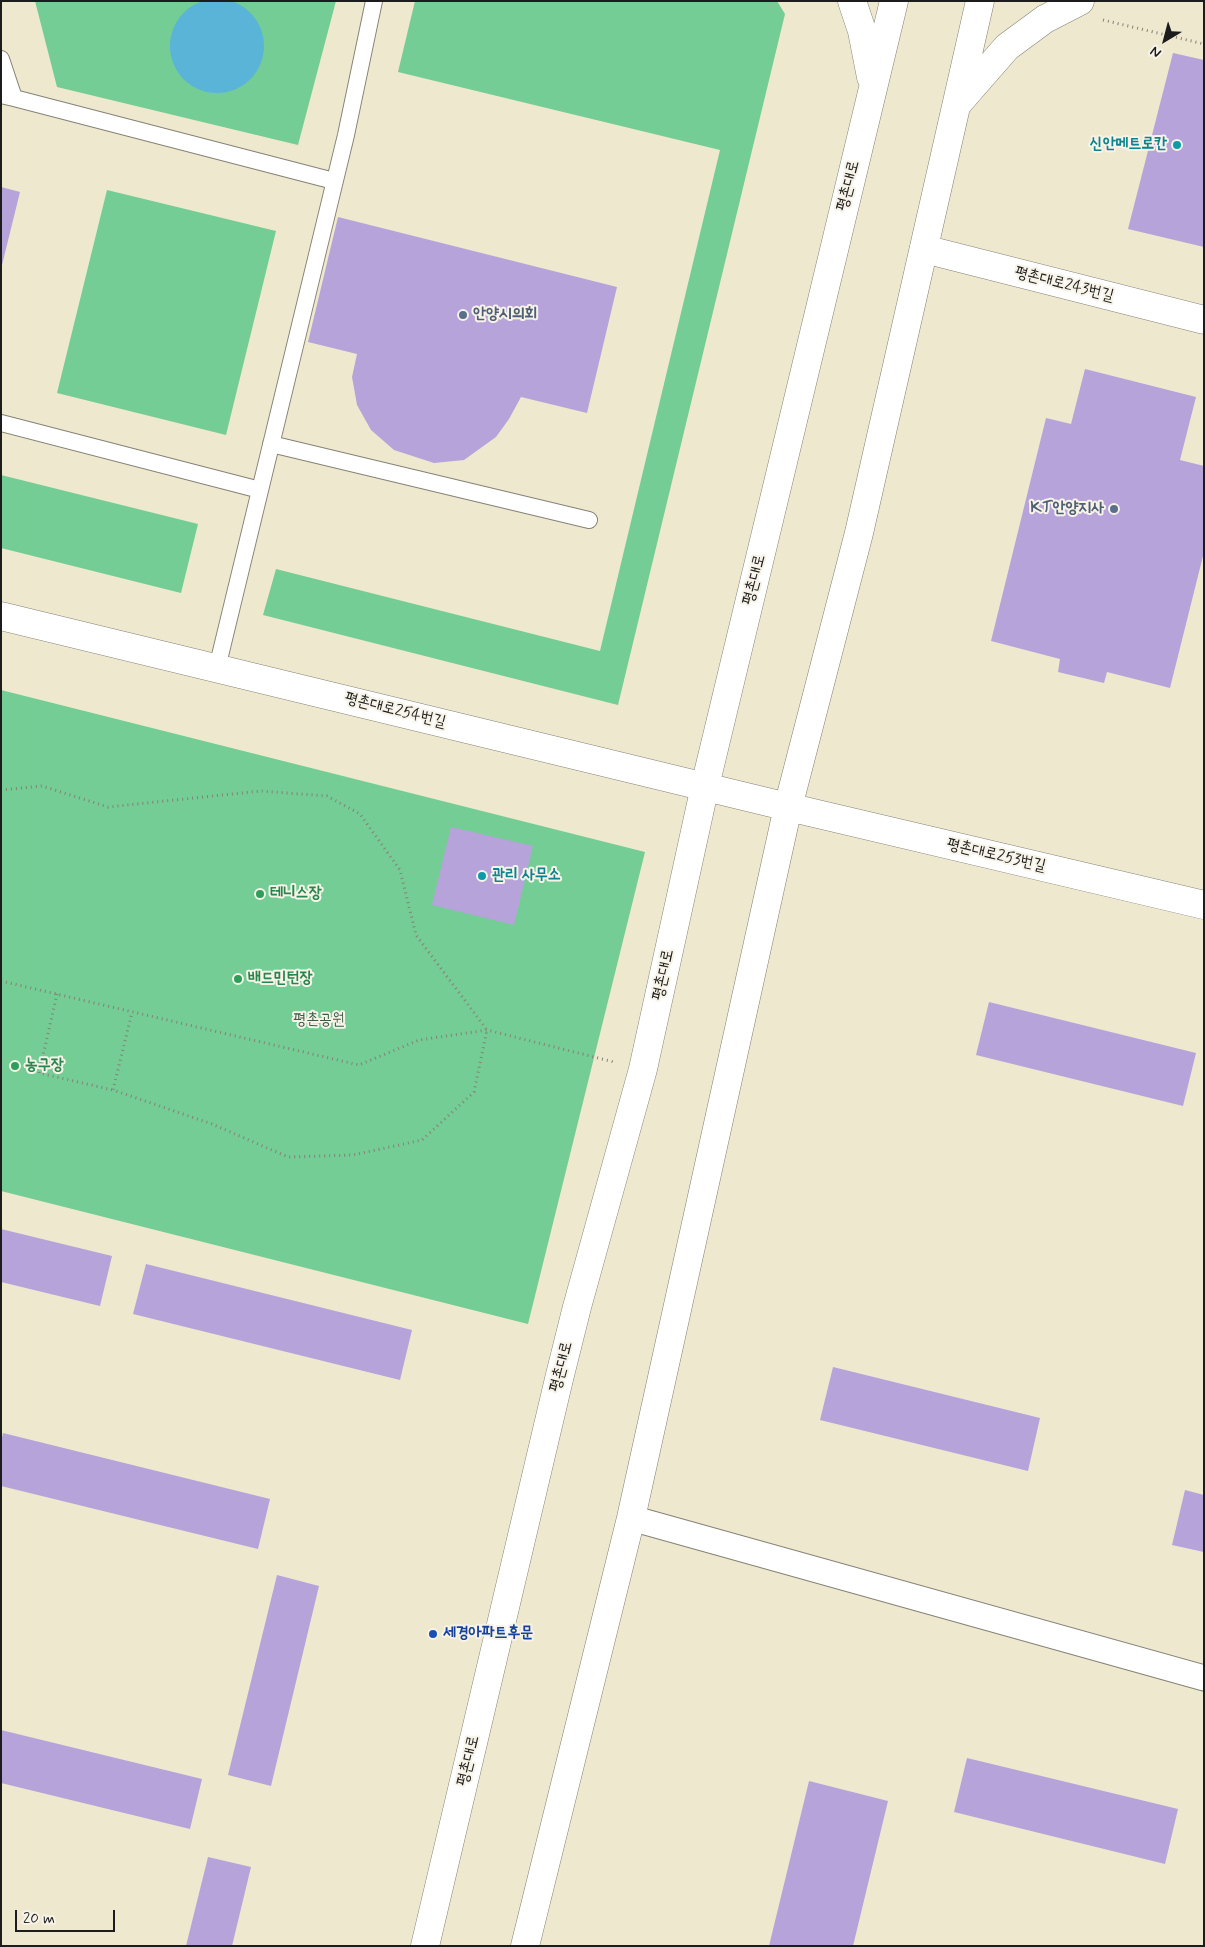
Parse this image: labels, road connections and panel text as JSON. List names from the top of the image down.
{
  "streets": {
    "street": [
      "평촌대로",
      "평촌대로243번길",
      "평촌대로254번길",
      "평촌대로253번길"
    ]
  },
  "crossings": [
    ["평촌대로", "평촌대로254번길"],
    ["평촌대로254번길", "평촌대로253번길"]
  ],
  "parks": ["평촌공원"],
  "places": [
    "신안메트로칸",
    "안양시의회",
    "KT안양지사",
    "관리 사무소",
    "테니스장",
    "배드민턴장",
    "농구장",
    "세경아파트후문"
  ],
  "scale_bar": "20 m",
  "north": "bottom left"
}
